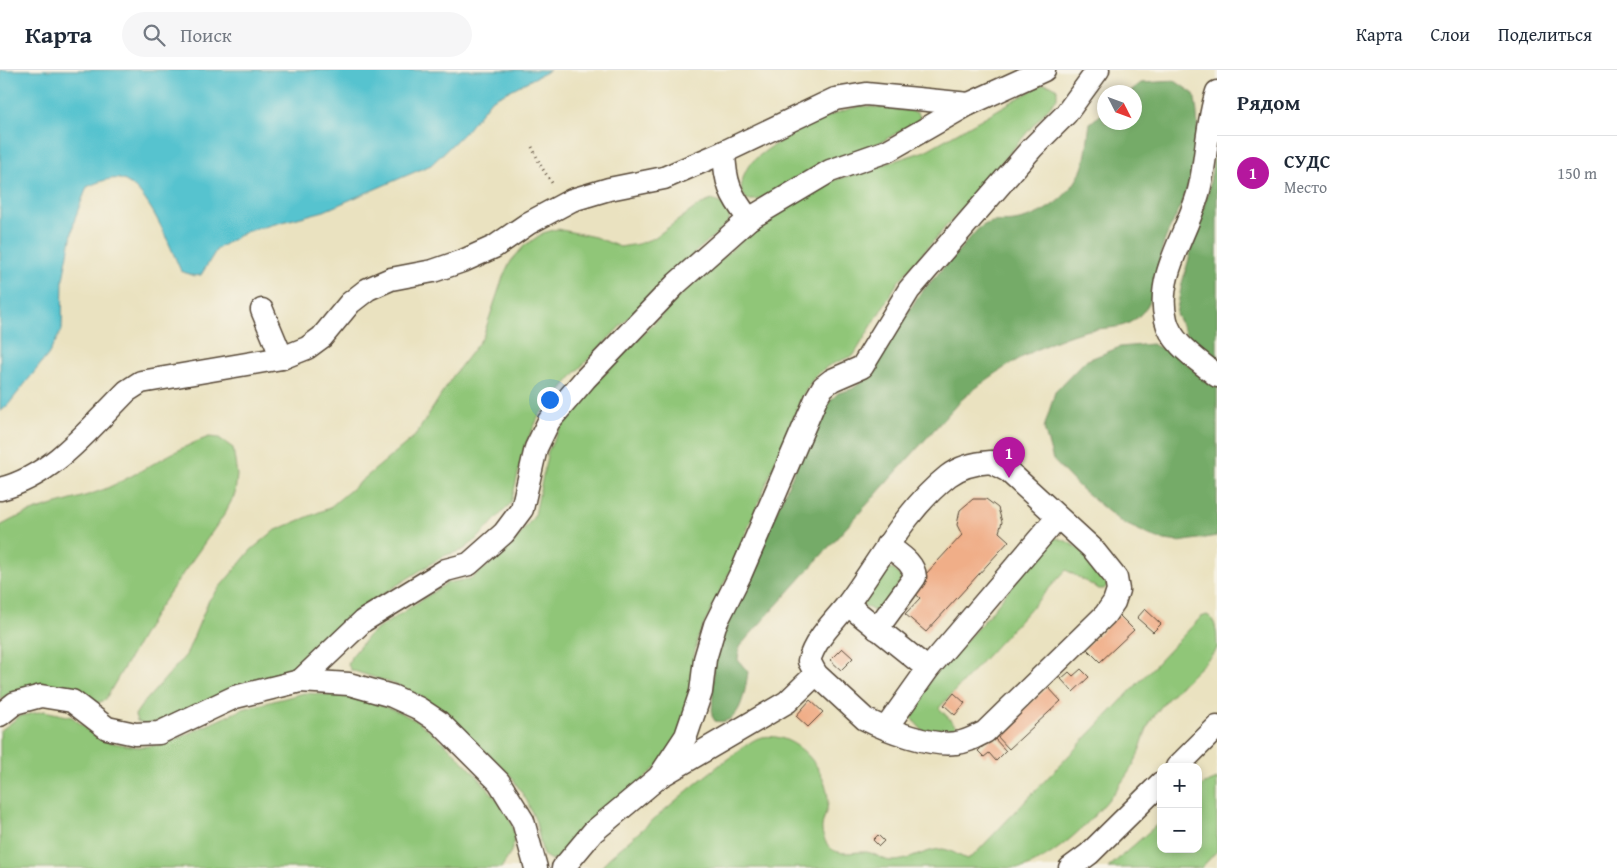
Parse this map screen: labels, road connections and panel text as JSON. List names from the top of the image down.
{
  "north": "bottom right",
  "page": {
    "header": "Карта",
    "search": "Поиск",
    "nav": ["Карта", "Слои", "Поделиться"],
    "heading": "Рядом",
    "list": [
      {
        "mark": "1",
        "name": "СУДС",
        "note": "Место",
        "value": "150 m"
      }
    ],
    "pins": "1",
    "map_buttons": ["+", "−"]
  }
}
